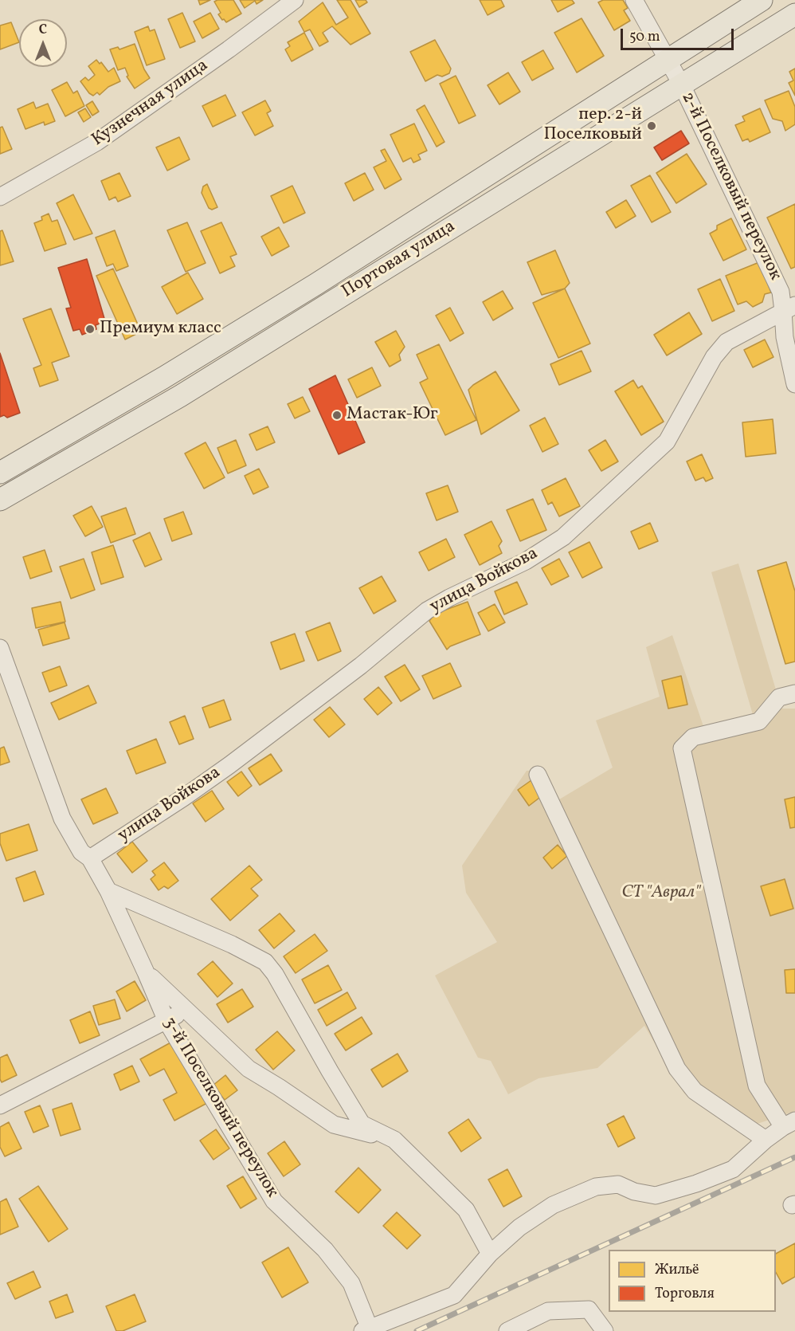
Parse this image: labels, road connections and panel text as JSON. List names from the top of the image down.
{
  "streets": {
    "main road": ["Портовая улица"],
    "street": [
      "Кузнечная улица",
      "2-й Поселковый переулок",
      "улица Войкова",
      "3-й Поселковый переулок"
    ]
  },
  "crossings": [
    ["2-й Поселковый переулок", "Портовая улица"],
    ["2-й Поселковый переулок", "улица Войкова"],
    ["улица Войкова", "3-й Поселковый переулок"]
  ],
  "parks": ["СТ \"Аврал\""],
  "places": ["пер. 2-й Поселковый", "Премиум класс", "Мастак-Юг"],
  "legend": ["Жильё", "Торговля"],
  "scale_bar": "50 m",
  "north": "top"
}
